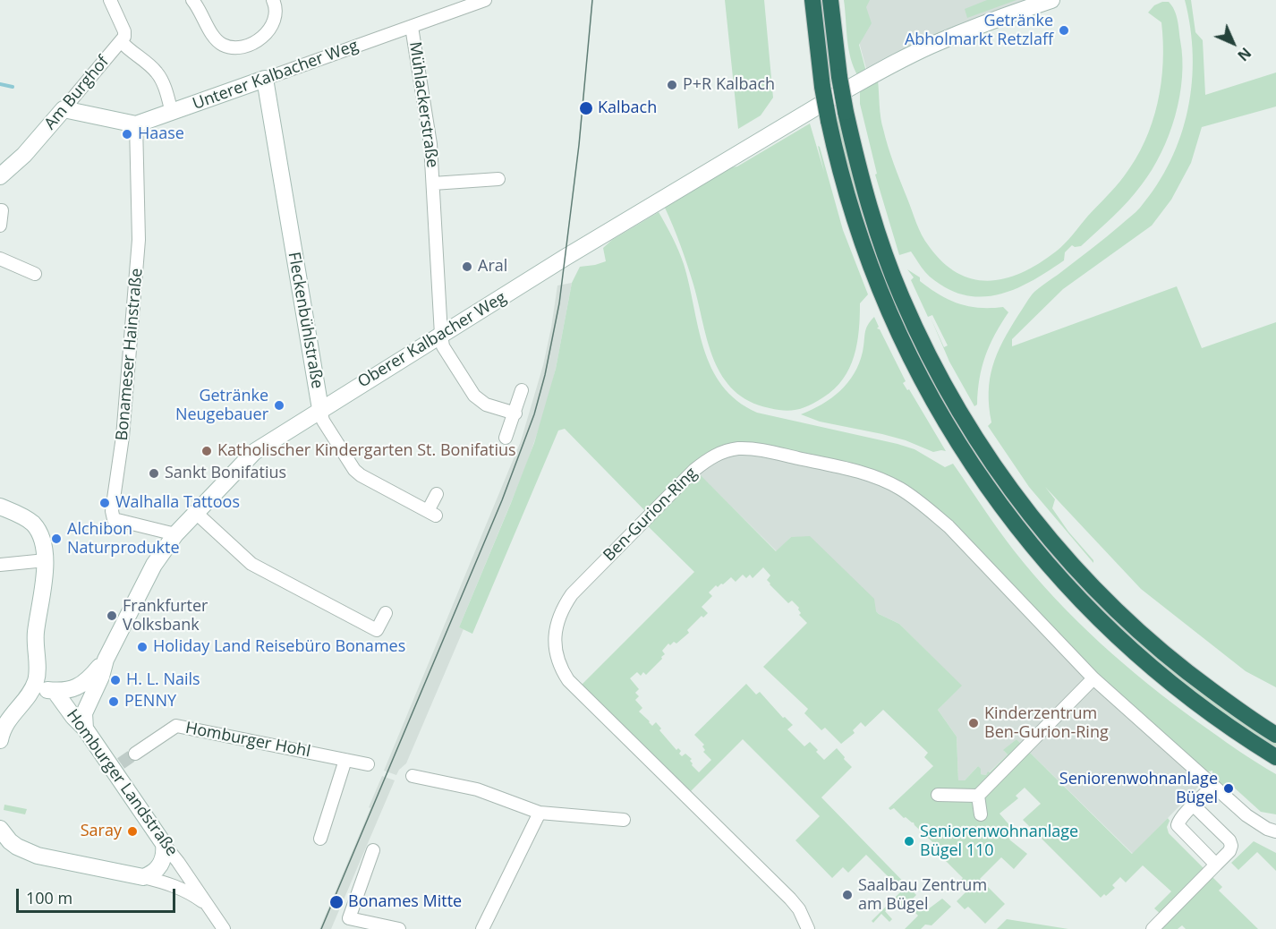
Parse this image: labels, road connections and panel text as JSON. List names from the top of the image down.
{
  "streets": {
    "street": [
      "Unterer Kalbacher Weg",
      "Am Burghof",
      "Mühlackerstraße",
      "Fleckenbühlstraße",
      "Oberer Kalbacher Weg",
      "Bonameser Hainstraße",
      "Ben-Gurion-Ring",
      "Homburger Hohl",
      "Homburger Landstraße"
    ]
  },
  "crossings": [
    ["Unterer Kalbacher Weg", "Am Burghof"],
    ["Unterer Kalbacher Weg", "Mühlackerstraße"],
    ["Unterer Kalbacher Weg", "Fleckenbühlstraße"],
    ["Unterer Kalbacher Weg", "Bonameser Hainstraße"],
    ["Mühlackerstraße", "Oberer Kalbacher Weg"],
    ["Fleckenbühlstraße", "Oberer Kalbacher Weg"],
    ["Oberer Kalbacher Weg", "Bonameser Hainstraße"],
    ["Oberer Kalbacher Weg", "Homburger Landstraße"]
  ],
  "places": [
    "Getränke Abholmarkt Retzlaff",
    "P+R Kalbach",
    "Kalbach",
    "Haase",
    "Aral",
    "Getränke Neugebauer",
    "Katholischer Kindergarten St. Bonifatius",
    "Sankt Bonifatius",
    "Walhalla Tattoos",
    "Alchibon Naturprodukte",
    "Frankfurter Volksbank",
    "Holiday Land Reisebüro Bonames",
    "H. L. Nails",
    "PENNY",
    "Kinderzentrum Ben-Gurion-Ring",
    "Seniorenwohnanlage Bügel",
    "Saray",
    "Seniorenwohnanlage Bügel 110",
    "Saalbau Zentrum am Bügel",
    "Bonames Mitte"
  ],
  "scale_bar": "100 m",
  "north": "bottom right"
}
